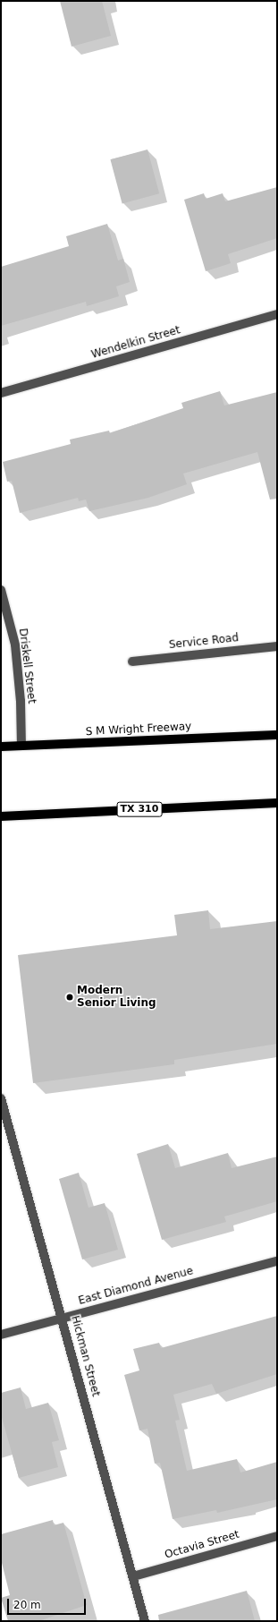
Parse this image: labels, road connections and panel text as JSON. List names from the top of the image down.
{
  "streets": {
    "main road": ["S M Wright Freeway", "TX 310"],
    "street": [
      "Wendelkin Street",
      "Service Road",
      "Driskell Street",
      "East Diamond Avenue",
      "Hickman Street",
      "Octavia Street"
    ]
  },
  "crossings": [
    ["Driskell Street", "S M Wright Freeway"],
    ["East Diamond Avenue", "Hickman Street"],
    ["Hickman Street", "Octavia Street"]
  ],
  "places": ["Modern Senior Living"],
  "scale_bar": "20 m"
}
